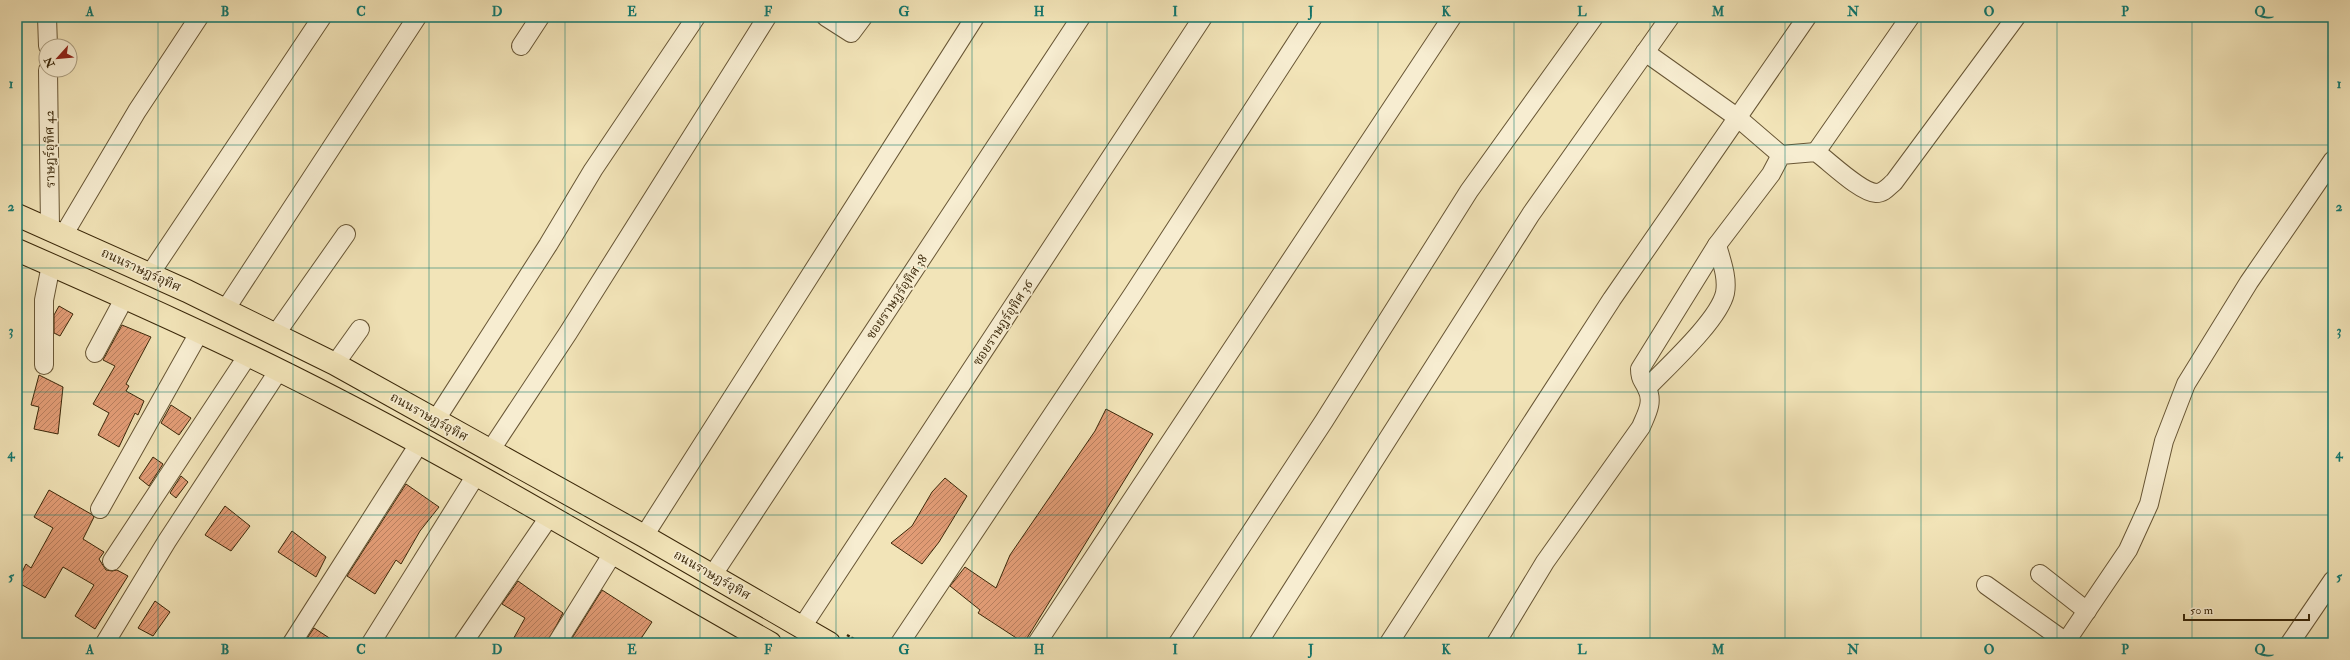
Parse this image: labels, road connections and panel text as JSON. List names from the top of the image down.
{
  "streets": {
    "main road": ["ถนนราษฎร์อุทิศ"],
    "street": ["ราษฎร์อุทิศ 42", "ซอยราษฎร์อุทิศ 38", "ซอยราษฎร์อุทิศ 36"]
  },
  "crossings": [
    ["ราษฎร์อุทิศ 42", "ถนนราษฎร์อุทิศ"],
    ["ถนนราษฎร์อุทิศ", "ซอยราษฎร์อุทิศ 38"],
    ["ถนนราษฎร์อุทิศ", "ซอยราษฎร์อุทิศ 36"]
  ],
  "scale_bar": "50 m",
  "north": "bottom left",
  "grid": {
    "columns": [
      "A",
      "B",
      "C",
      "D",
      "E",
      "F",
      "G",
      "H",
      "I",
      "J",
      "K",
      "L",
      "M",
      "N",
      "O",
      "P",
      "Q"
    ],
    "rows": [
      "1",
      "2",
      "3",
      "4",
      "5"
    ]
  }
}
